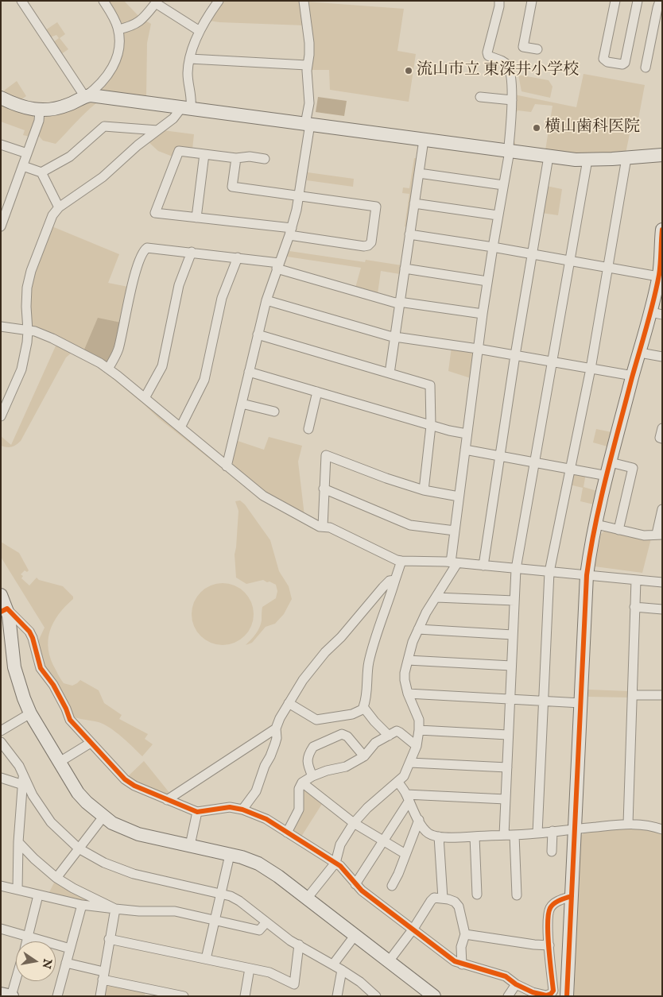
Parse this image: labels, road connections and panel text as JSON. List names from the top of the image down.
{
  "places": ["流山市立 東深井小学校", "横山歯科医院"],
  "north": "right"
}
